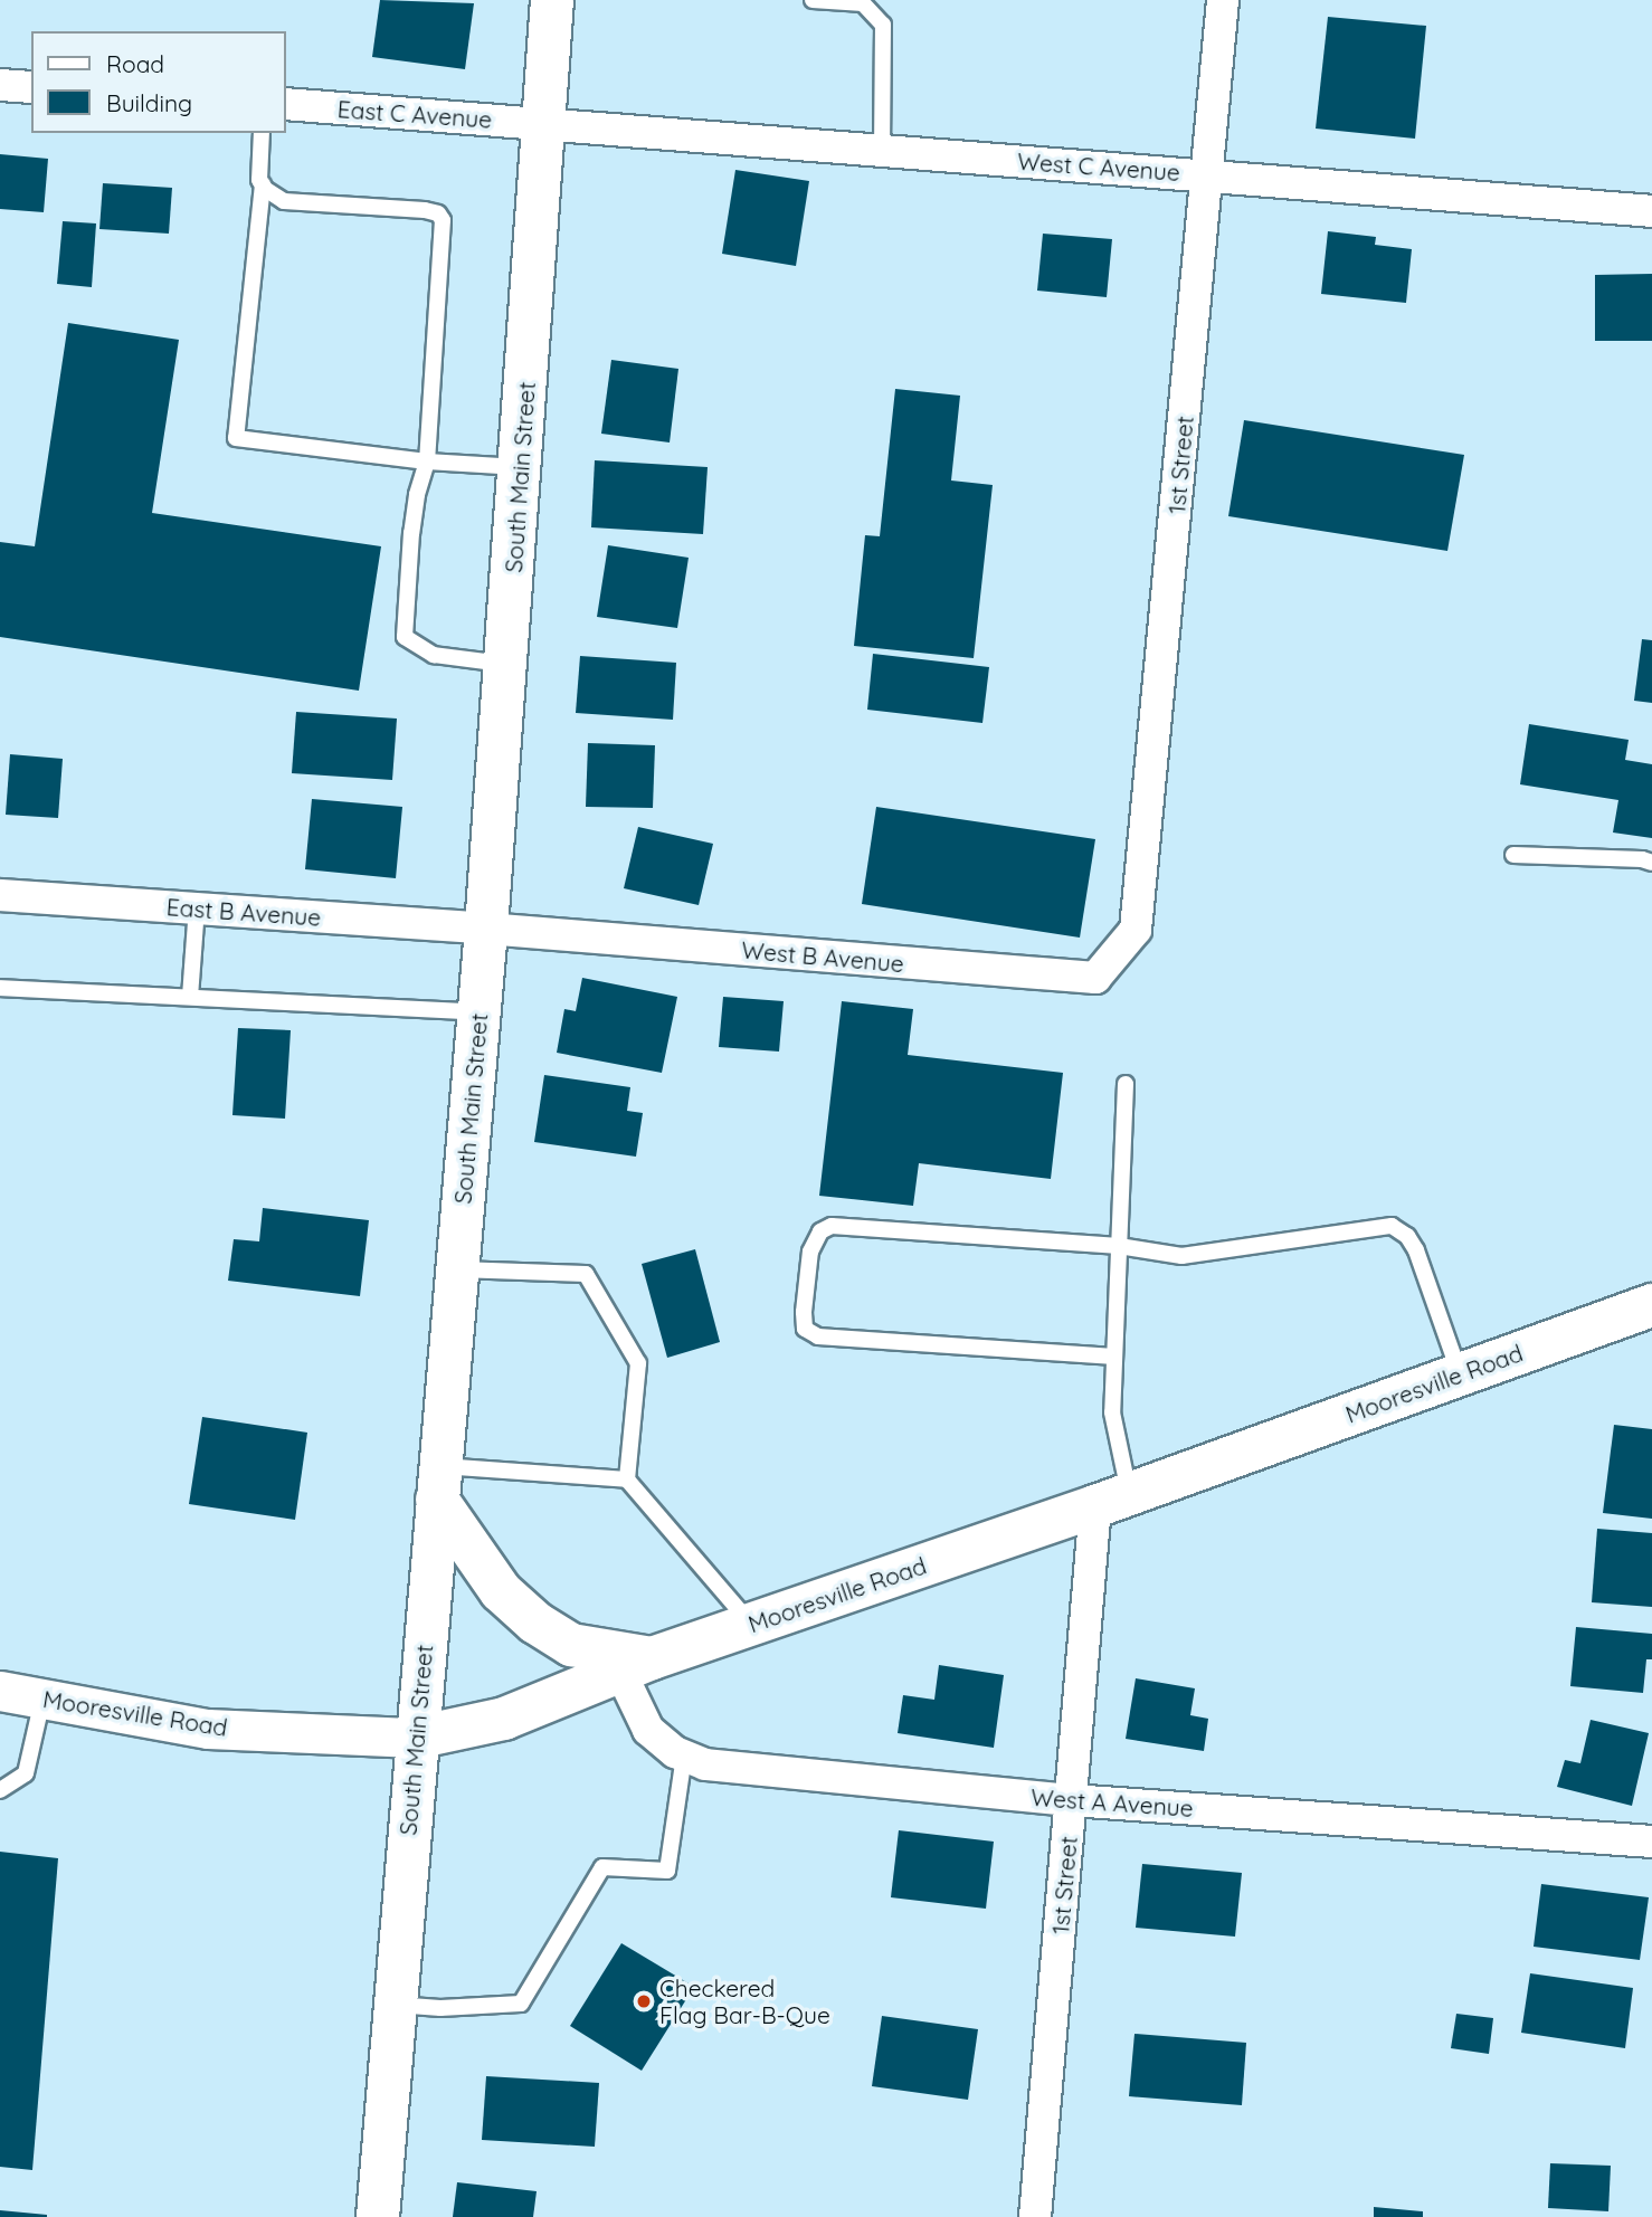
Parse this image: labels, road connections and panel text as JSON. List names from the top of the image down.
{
  "streets": {
    "main road": ["South Main Street", "Mooresville Road"],
    "street": [
      "East C Avenue",
      "West C Avenue",
      "1st Street",
      "East B Avenue",
      "West B Avenue",
      "West A Avenue"
    ]
  },
  "crossings": [
    ["East C Avenue", "West C Avenue"],
    ["East C Avenue", "South Main Street"],
    ["West C Avenue", "1st Street"],
    ["West C Avenue", "South Main Street"],
    ["1st Street", "West B Avenue"],
    ["1st Street", "Mooresville Road"],
    ["1st Street", "West A Avenue"],
    ["South Main Street", "East B Avenue"],
    ["South Main Street", "West B Avenue"],
    ["South Main Street", "Mooresville Road"],
    ["East B Avenue", "West B Avenue"],
    ["Mooresville Road", "West A Avenue"]
  ],
  "places": ["Checkered Flag Bar-B-Que"],
  "legend": ["Road", "Building"]
}
